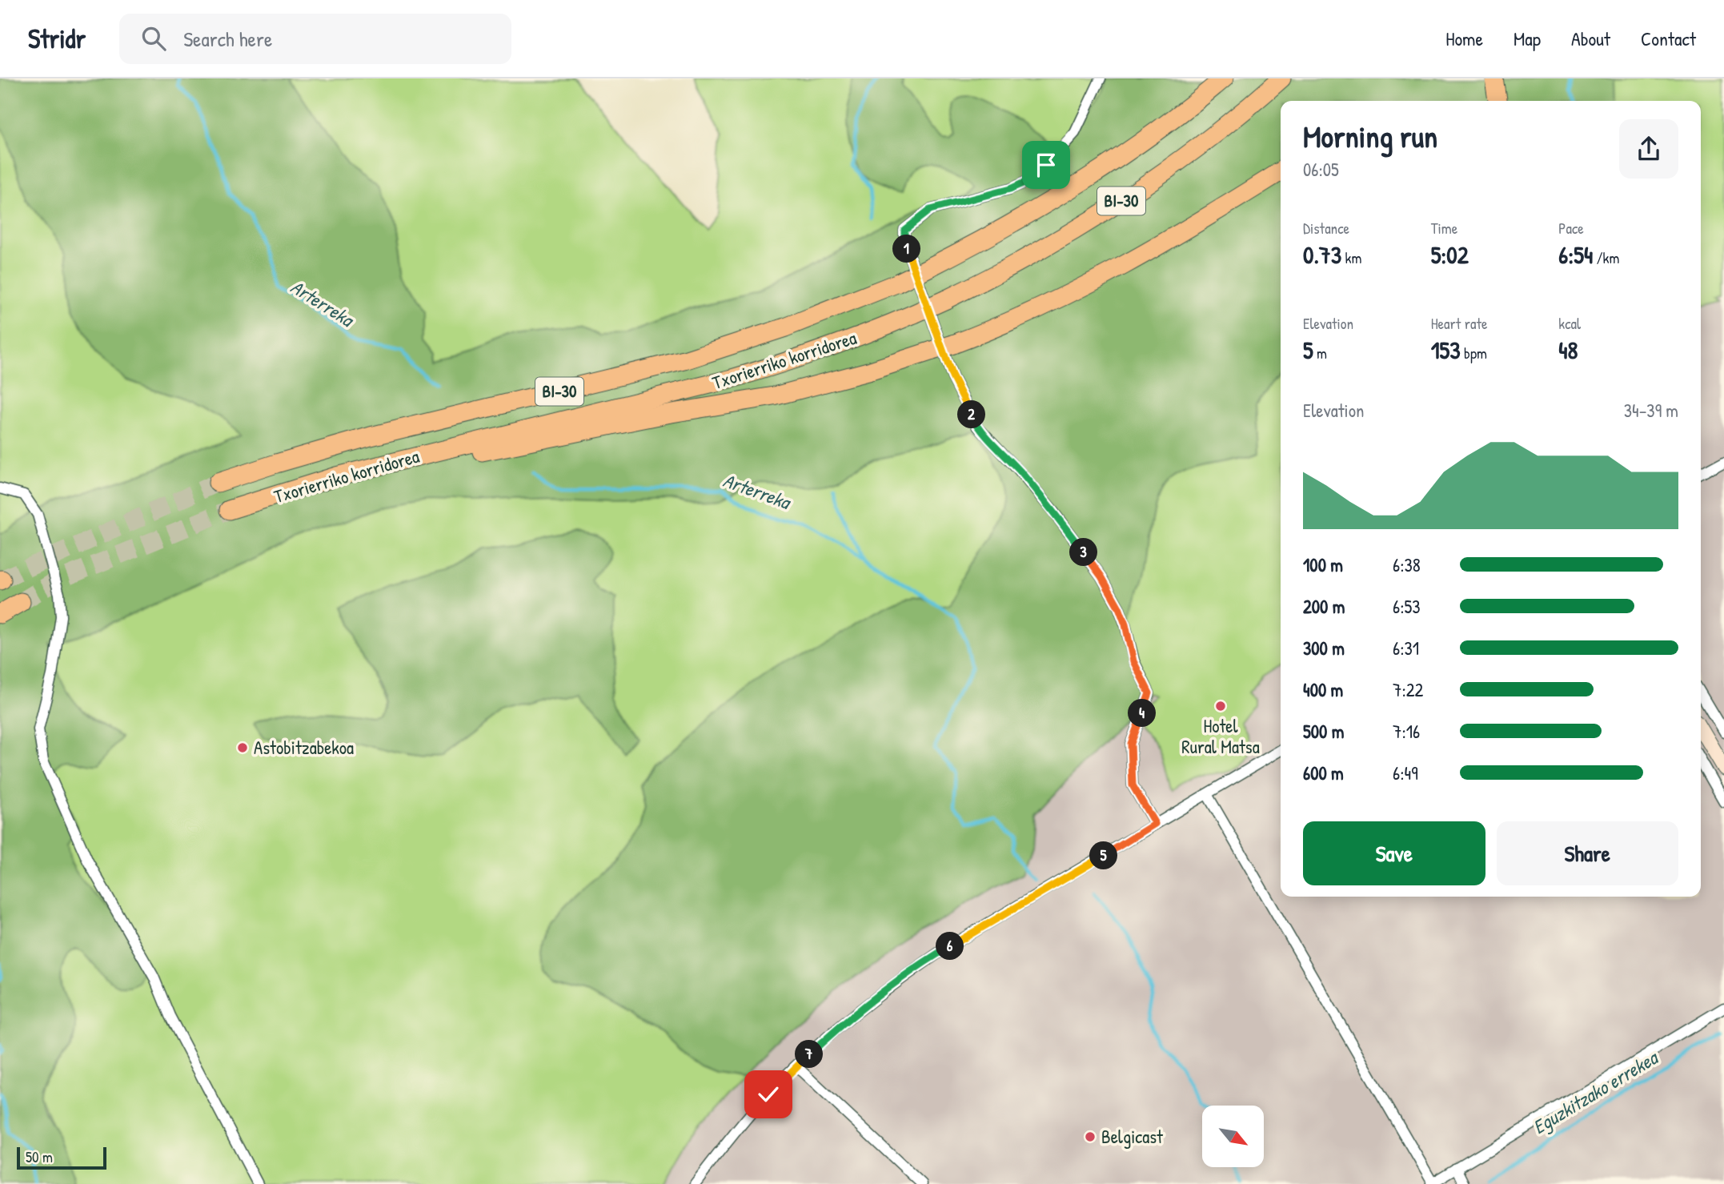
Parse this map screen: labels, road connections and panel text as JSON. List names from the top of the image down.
{
  "streets": {
    "highway": ["BI-30", "Txorierriko korridorea"]
  },
  "water": ["Arterreka", "Eguzkitzako errekea"],
  "places": ["Hotel Rural Matsa", "Astobitzabekoa", "Belgicast"],
  "scale_bar": "50 m",
  "north": "bottom right",
  "page": {
    "header": "Stridr",
    "search": "Search here",
    "nav": [
      "Home",
      "Map",
      "About",
      "Contact"
    ],
    "heading": ["Morning run", "06:05"],
    "stats": [
      ["Distance", "0.73 km"],
      ["Time", "5:02"],
      ["Pace", "6:54 /km"],
      ["Elevation", "5 m"],
      ["Heart rate", "153 bpm"],
      ["kcal", "48"]
    ],
    "pins": [
      "1",
      "2",
      "3",
      "4",
      "5",
      "6",
      "7"
    ],
    "chart": ["Elevation", "34–39 m"],
    "list": [
      {
        "name": "100 m",
        "note": "6:38"
      },
      {
        "name": "200 m",
        "note": "6:53"
      },
      {
        "name": "300 m",
        "note": "6:31"
      },
      {
        "name": "400 m",
        "note": "7:22"
      },
      {
        "name": "500 m",
        "note": "7:16"
      },
      {
        "name": "600 m",
        "note": "6:49"
      }
    ],
    "buttons": ["Save", "Share"],
    "scale": "50 m"
  }
}
